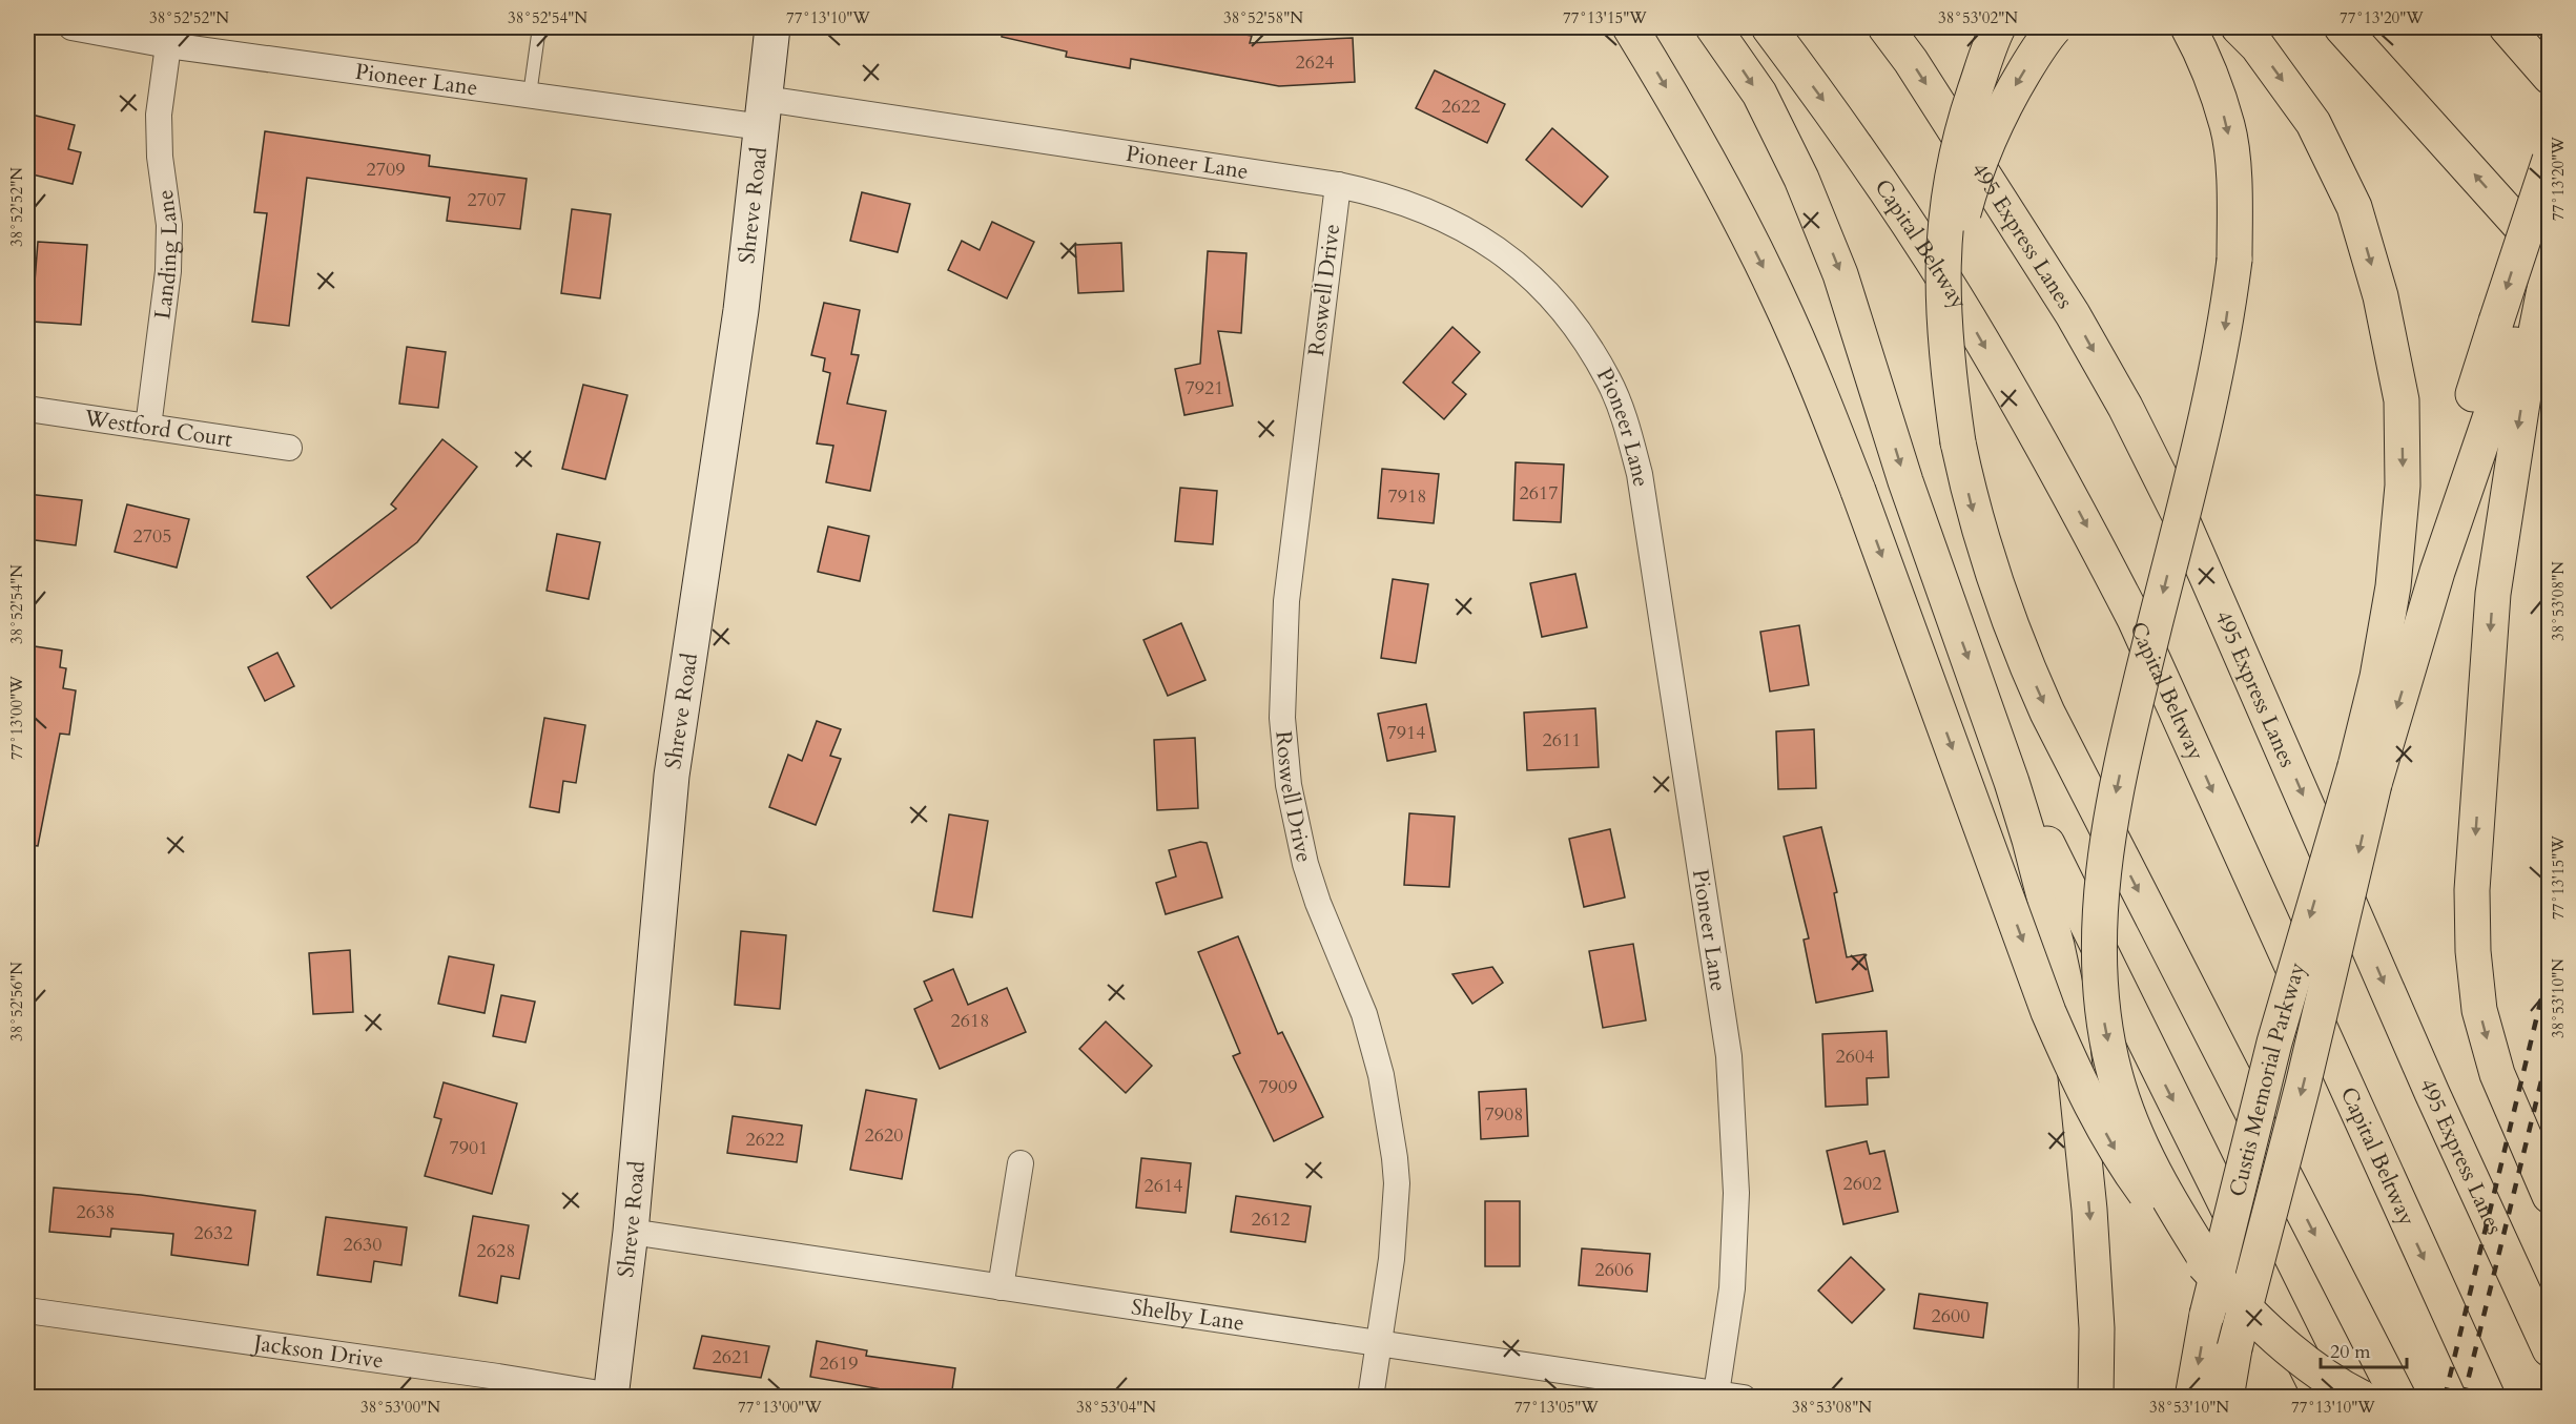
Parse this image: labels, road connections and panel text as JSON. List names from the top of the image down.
{
  "streets": {
    "highway": ["495 Express Lanes", "Capital Beltway", "Custis Memorial Parkway"],
    "main road": ["Shreve Road"],
    "street": [
      "Pioneer Lane",
      "Landing Lane",
      "Roswell Drive",
      "Westford Court",
      "Shelby Lane",
      "Jackson Drive"
    ]
  },
  "crossings": [
    ["Pioneer Lane", "Shreve Road"],
    ["Pioneer Lane", "Landing Lane"],
    ["Pioneer Lane", "Roswell Drive"],
    ["Pioneer Lane", "Shelby Lane"],
    ["Shreve Road", "Shelby Lane"],
    ["Shreve Road", "Jackson Drive"],
    ["Landing Lane", "Westford Court"],
    ["Roswell Drive", "Shelby Lane"]
  ],
  "house_numbers": [
    "2624",
    "2622",
    "2709",
    "2707",
    "7921",
    "2617",
    "7918",
    "2705",
    "7914",
    "2611",
    "2618",
    "2604",
    "7909",
    "7908",
    "2620",
    "2622",
    "7901",
    "2602",
    "2614",
    "2638",
    "2612",
    "2632",
    "2630",
    "2628",
    "2606",
    "2600",
    "2621",
    "2619"
  ],
  "scale_bar": "20 m",
  "coordinates": [
    "38°52'52\"N",
    "38°52'54\"N",
    "77°13'10\"W",
    "38°52'58\"N",
    "77°13'15\"W",
    "38°53'02\"N",
    "77°13'20\"W",
    "38°53'08\"N",
    "77°13'00\"W",
    "38°53'10\"N",
    "38°52'56\"N",
    "38°53'00\"N",
    "38°53'04\"N",
    "77°13'05\"W"
  ]
}
